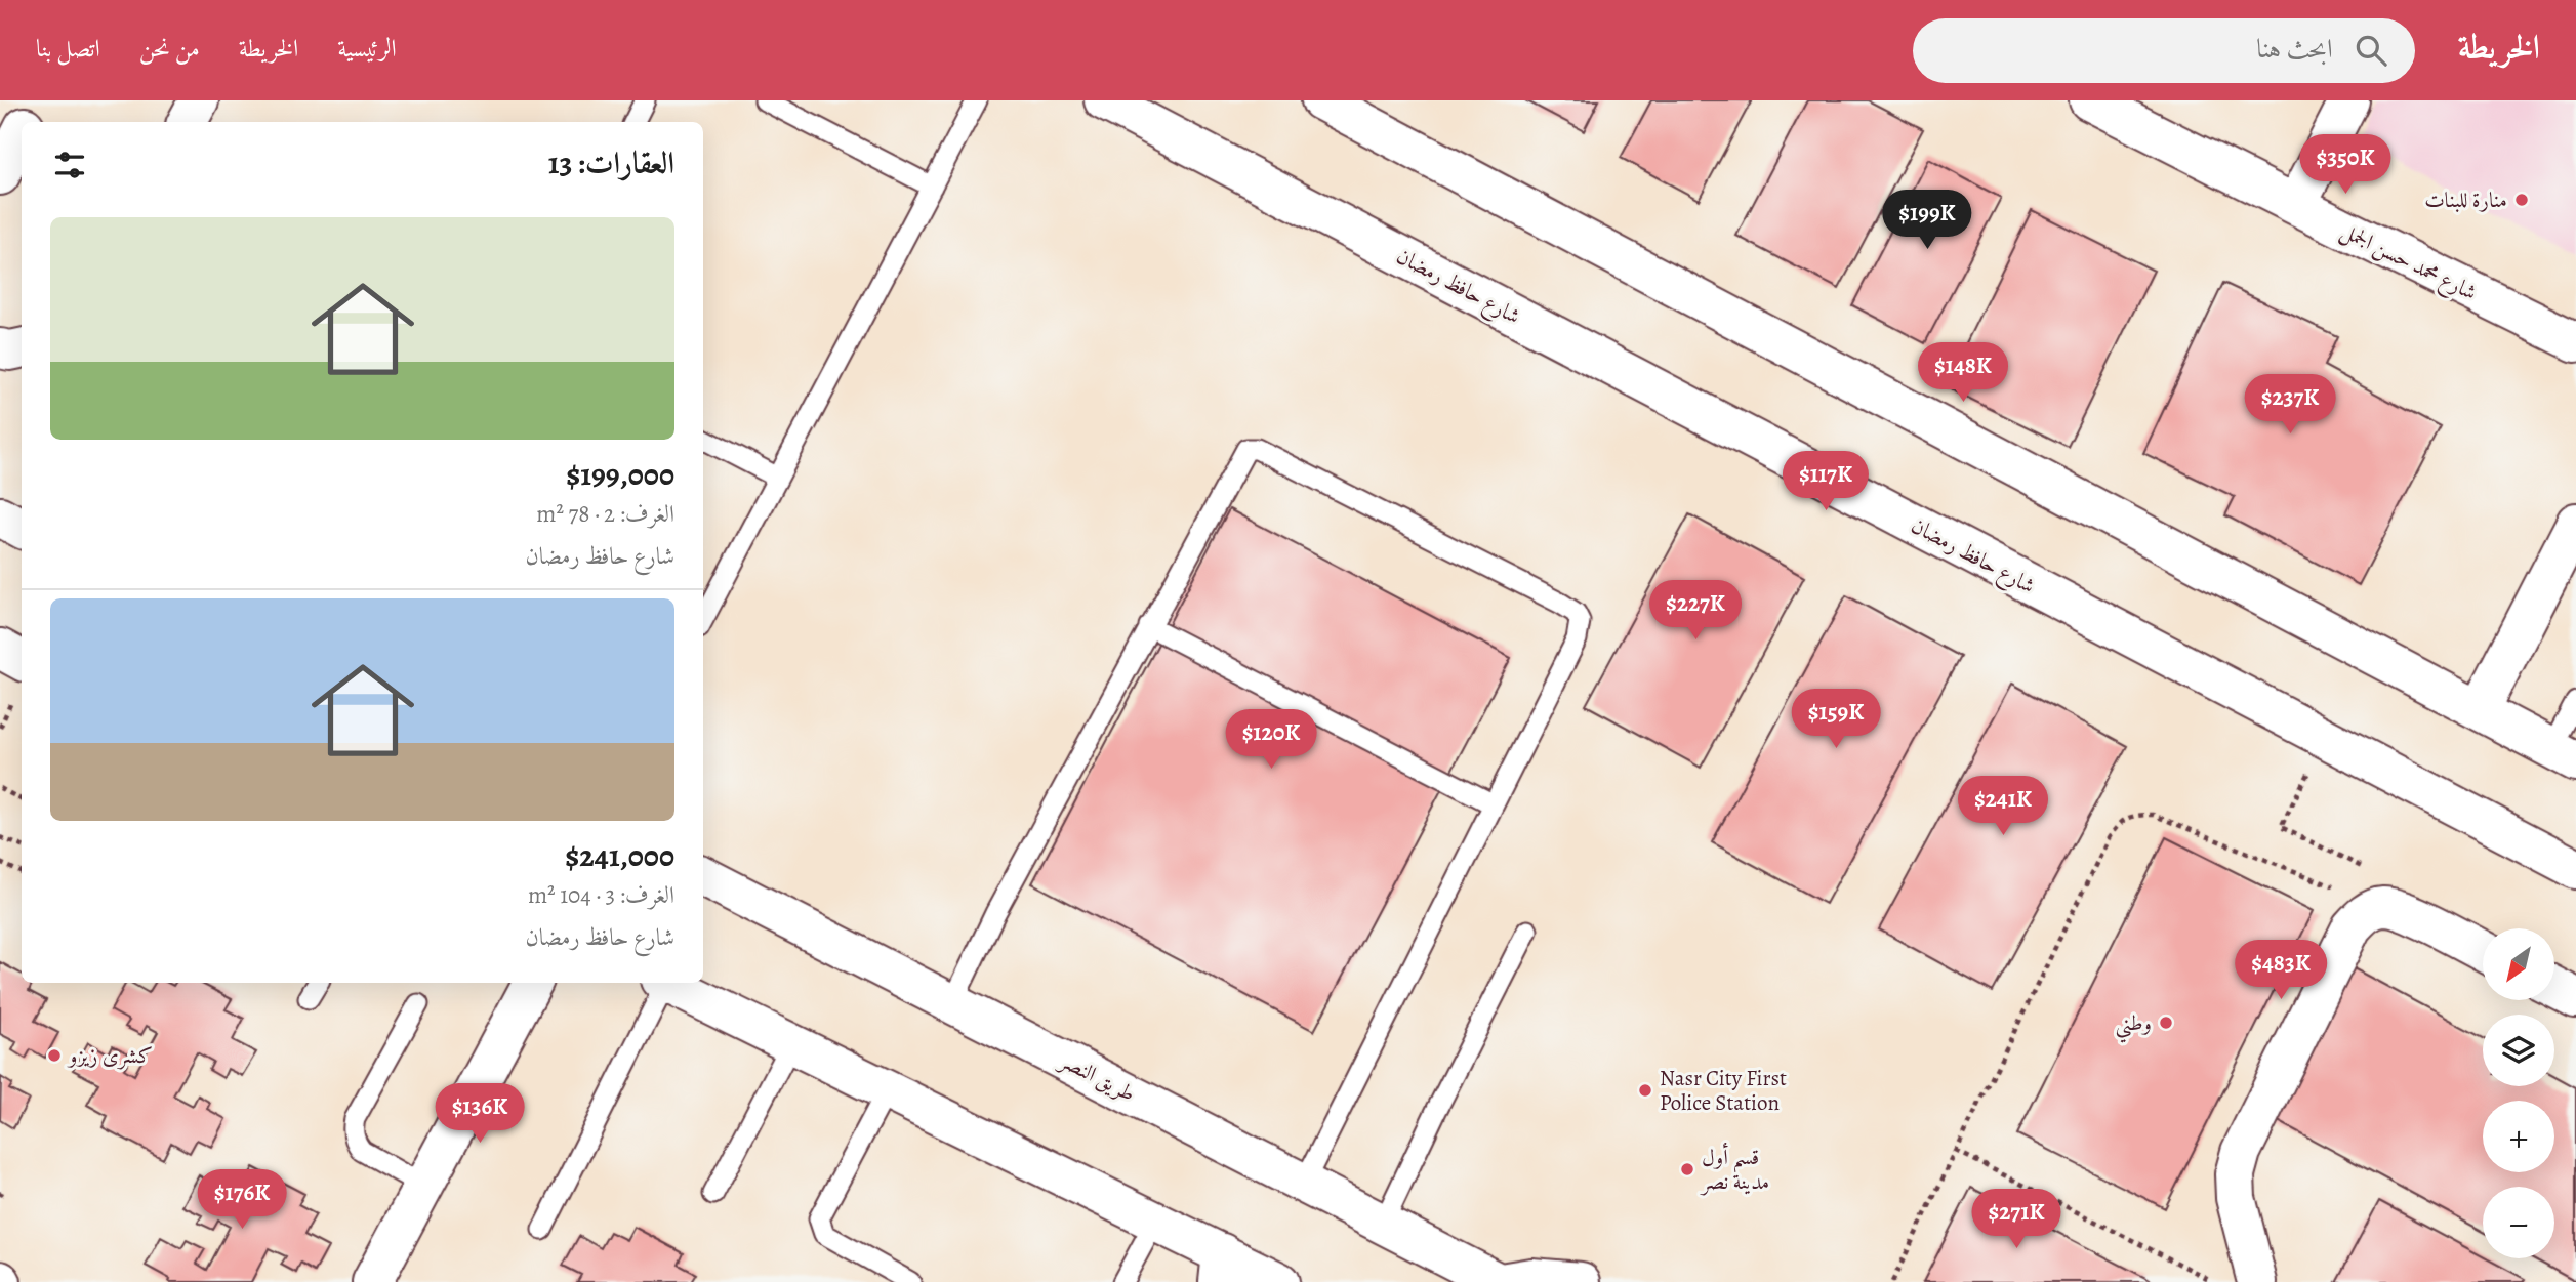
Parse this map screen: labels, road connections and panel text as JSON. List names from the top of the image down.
{
  "streets": {
    "main road": ["شارع محمد حسن الجمل", "شارع حافظ رمضان", "طريق النصر"]
  },
  "places": [
    "منارة للبنات",
    "وطني",
    "كشرى زيزو",
    "Nasr City First Police Station",
    "قسم أول مدينة نصر"
  ],
  "north": "bottom left",
  "page": {
    "header": "الخريطة",
    "search": "ابحث هنا",
    "nav": [
      "الرئيسية",
      "الخريطة",
      "من نحن",
      "اتصل بنا"
    ],
    "heading": "العقارات: 13",
    "price": [
      "$350K",
      "$199K",
      "$148K",
      "$237K",
      "$117K",
      "$227K",
      "$159K",
      "$120K",
      "$241K",
      "$483K",
      "$136K",
      "$176K",
      "$271K"
    ],
    "list": [
      {
        "name": "$199,000",
        "note": "الغرف: 2 · 78 m² · شارع حافظ رمضان"
      },
      {
        "name": "$241,000",
        "note": "الغرف: 3 · 104 m² · شارع حافظ رمضان"
      }
    ],
    "map_buttons": ["+", "−"]
  }
}
